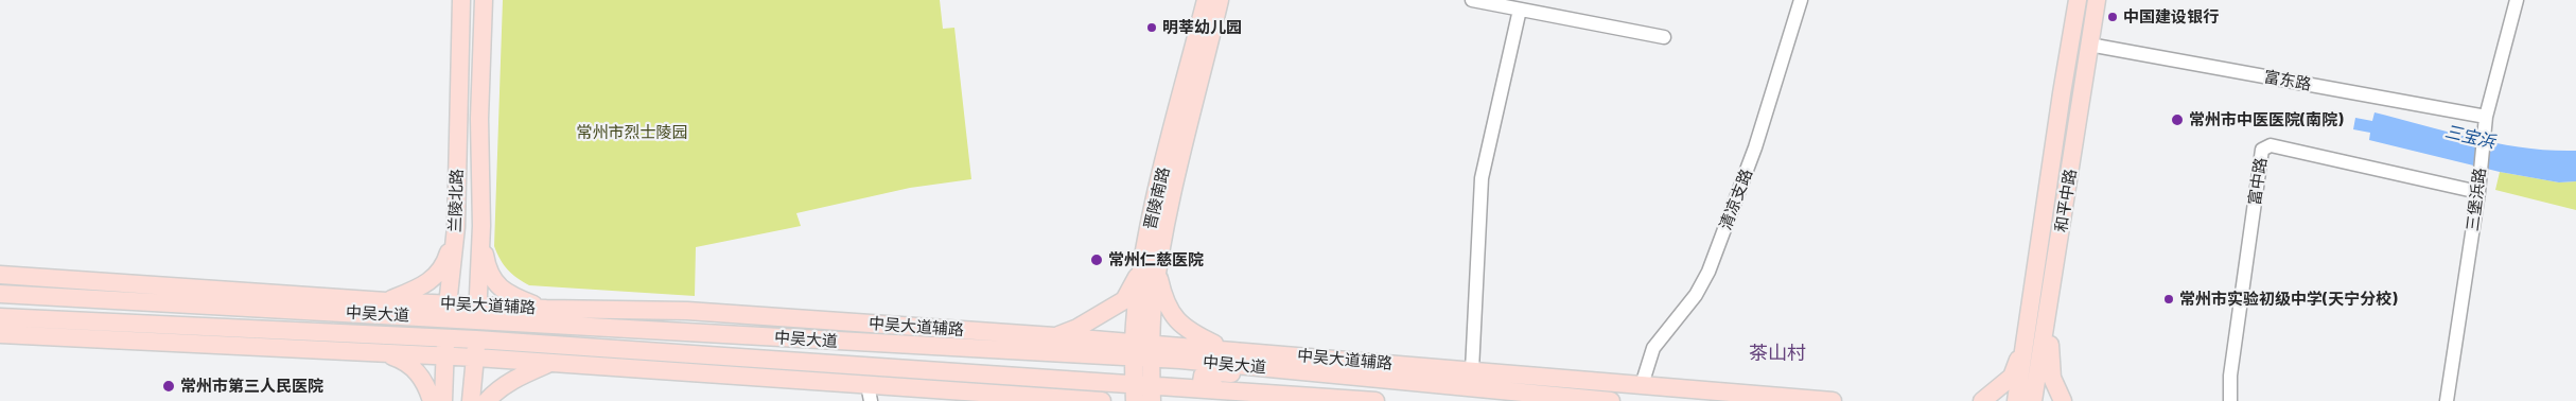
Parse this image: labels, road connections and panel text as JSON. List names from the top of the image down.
{
  "streets": {
    "main road": [
      "晋陵南路",
      "兰陵北路",
      "和平中路",
      "中吴大道辅路",
      "中吴大道"
    ],
    "street": [
      "富东路",
      "富中路",
      "清凉支路",
      "三堡浜路"
    ]
  },
  "crossings": [
    ["富东路", "三堡浜路"],
    ["富东路", "和平中路"],
    ["富中路", "三堡浜路"],
    ["晋陵南路", "中吴大道辅路"],
    ["晋陵南路", "中吴大道"],
    ["清凉支路", "中吴大道辅路"],
    ["兰陵北路", "中吴大道辅路"],
    ["兰陵北路", "中吴大道"],
    ["中吴大道辅路", "中吴大道"]
  ],
  "districts": ["茶山村"],
  "water": ["三宝浜"],
  "parks": ["常州市烈士陵园"],
  "places": [
    "中国建设银行",
    "明莘幼儿园",
    "常州市中医医院(南院)",
    "常州仁慈医院",
    "常州市实验初级中学(天宁分校)",
    "常州市第三人民医院"
  ]
}
